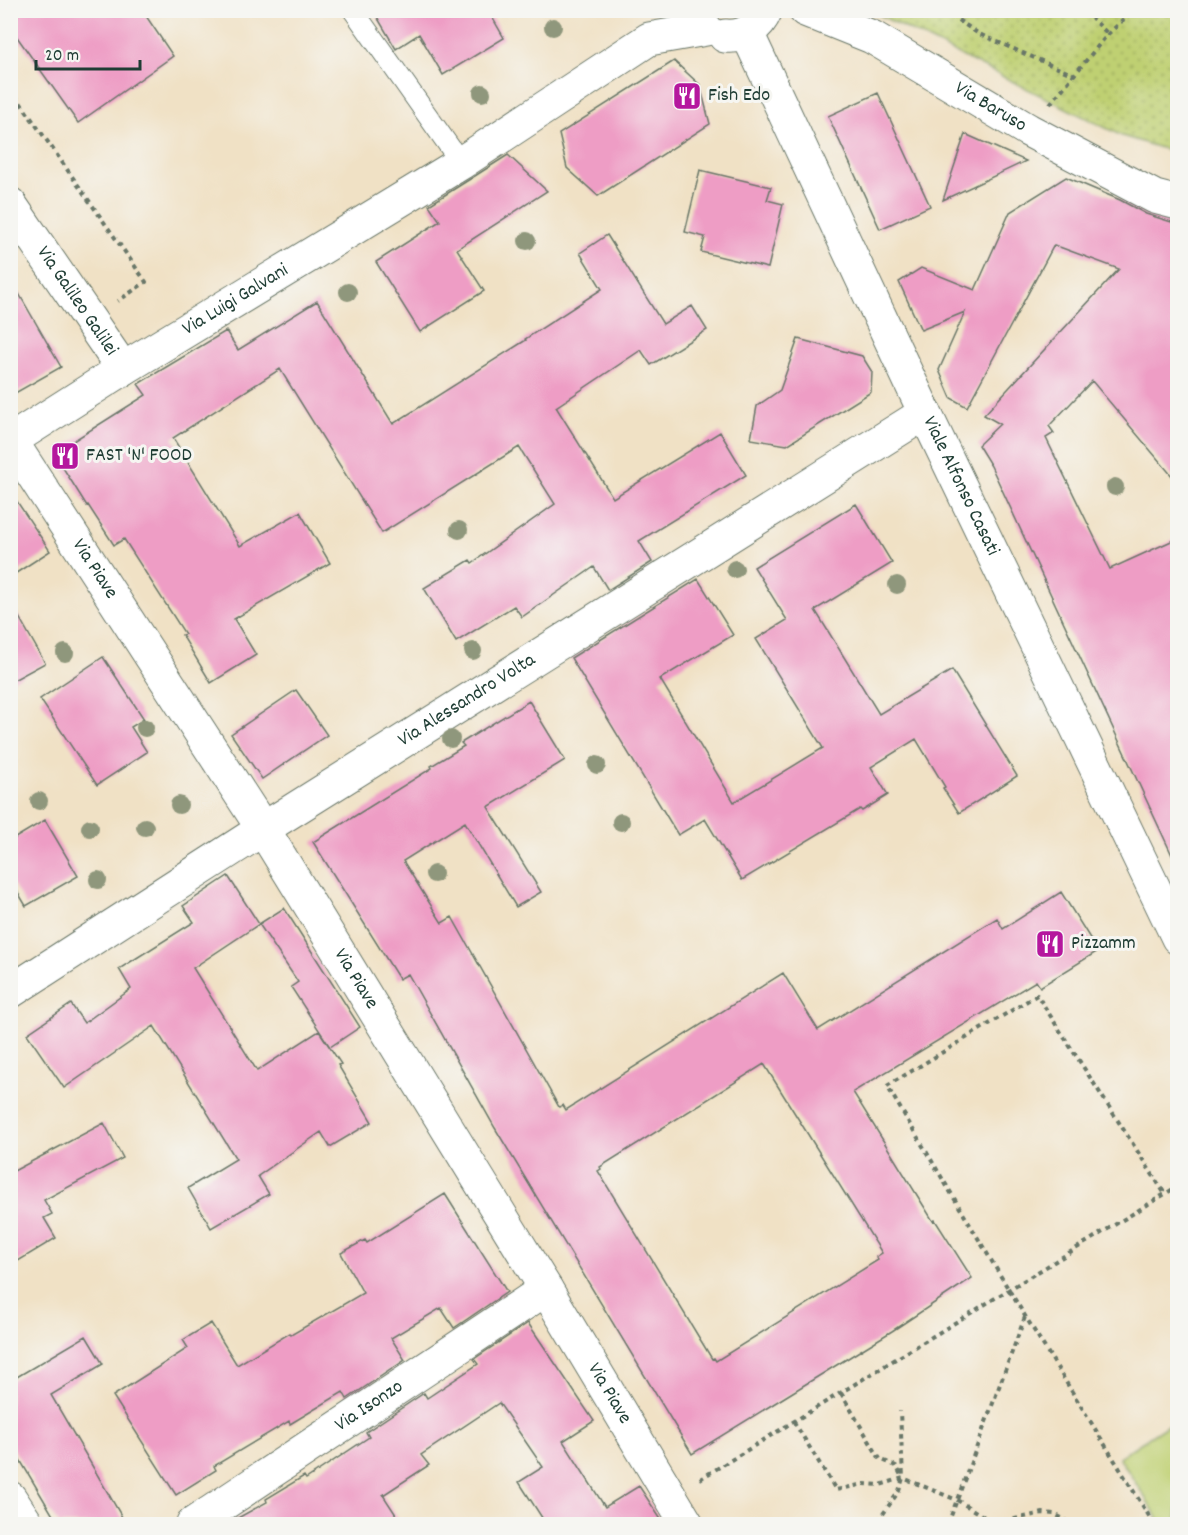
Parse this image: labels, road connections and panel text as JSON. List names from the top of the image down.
{
  "streets": {
    "street": [
      "Via Baruso",
      "Via Galileo Galilei",
      "Via Luigi Galvani",
      "Viale Alfonso Casati",
      "Via Piave",
      "Via Alessandro Volta",
      "Via Isonzo"
    ]
  },
  "crossings": [
    ["Via Galileo Galilei", "Via Luigi Galvani"],
    ["Via Luigi Galvani", "Via Piave"],
    ["Viale Alfonso Casati", "Via Alessandro Volta"],
    ["Via Piave", "Via Alessandro Volta"],
    ["Via Piave", "Via Isonzo"]
  ],
  "places": {
    "restaurant": ["Fish Edo", "FAST 'N' FOOD", "Pizzamm"]
  },
  "scale_bar": "20 m"
}
